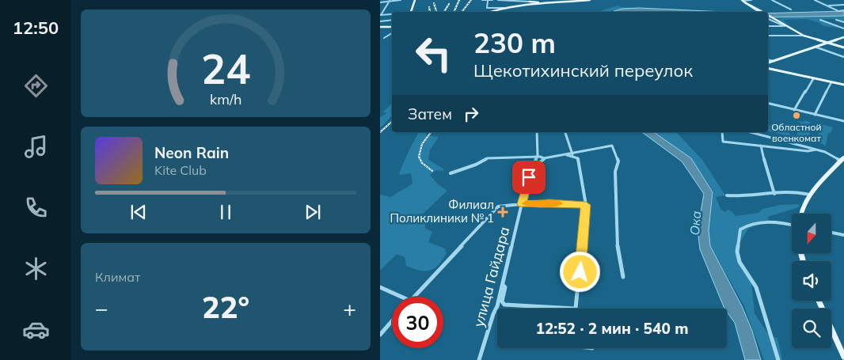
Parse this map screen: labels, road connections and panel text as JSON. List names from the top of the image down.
{
  "streets": {
    "street": ["улица Гайдара"]
  },
  "water": ["Ока"],
  "places": {
    "other": ["Областной военкомат"],
    "health": ["Филиал Поликлиники № 1"]
  },
  "north": "bottom",
  "page": {
    "tabs": "12:50",
    "turn": ["230 m", "Щекотихинский переулок"],
    "then": "Затем",
    "song": ["Neon Rain", "Kite Club"],
    "tile": "Климат",
    "heat": ["−", "22°", "+"],
    "limit": "30",
    "trip": "12:52 · 2 мин · 540 m",
    "gauge": ["24", "km/h"]
  }
}
